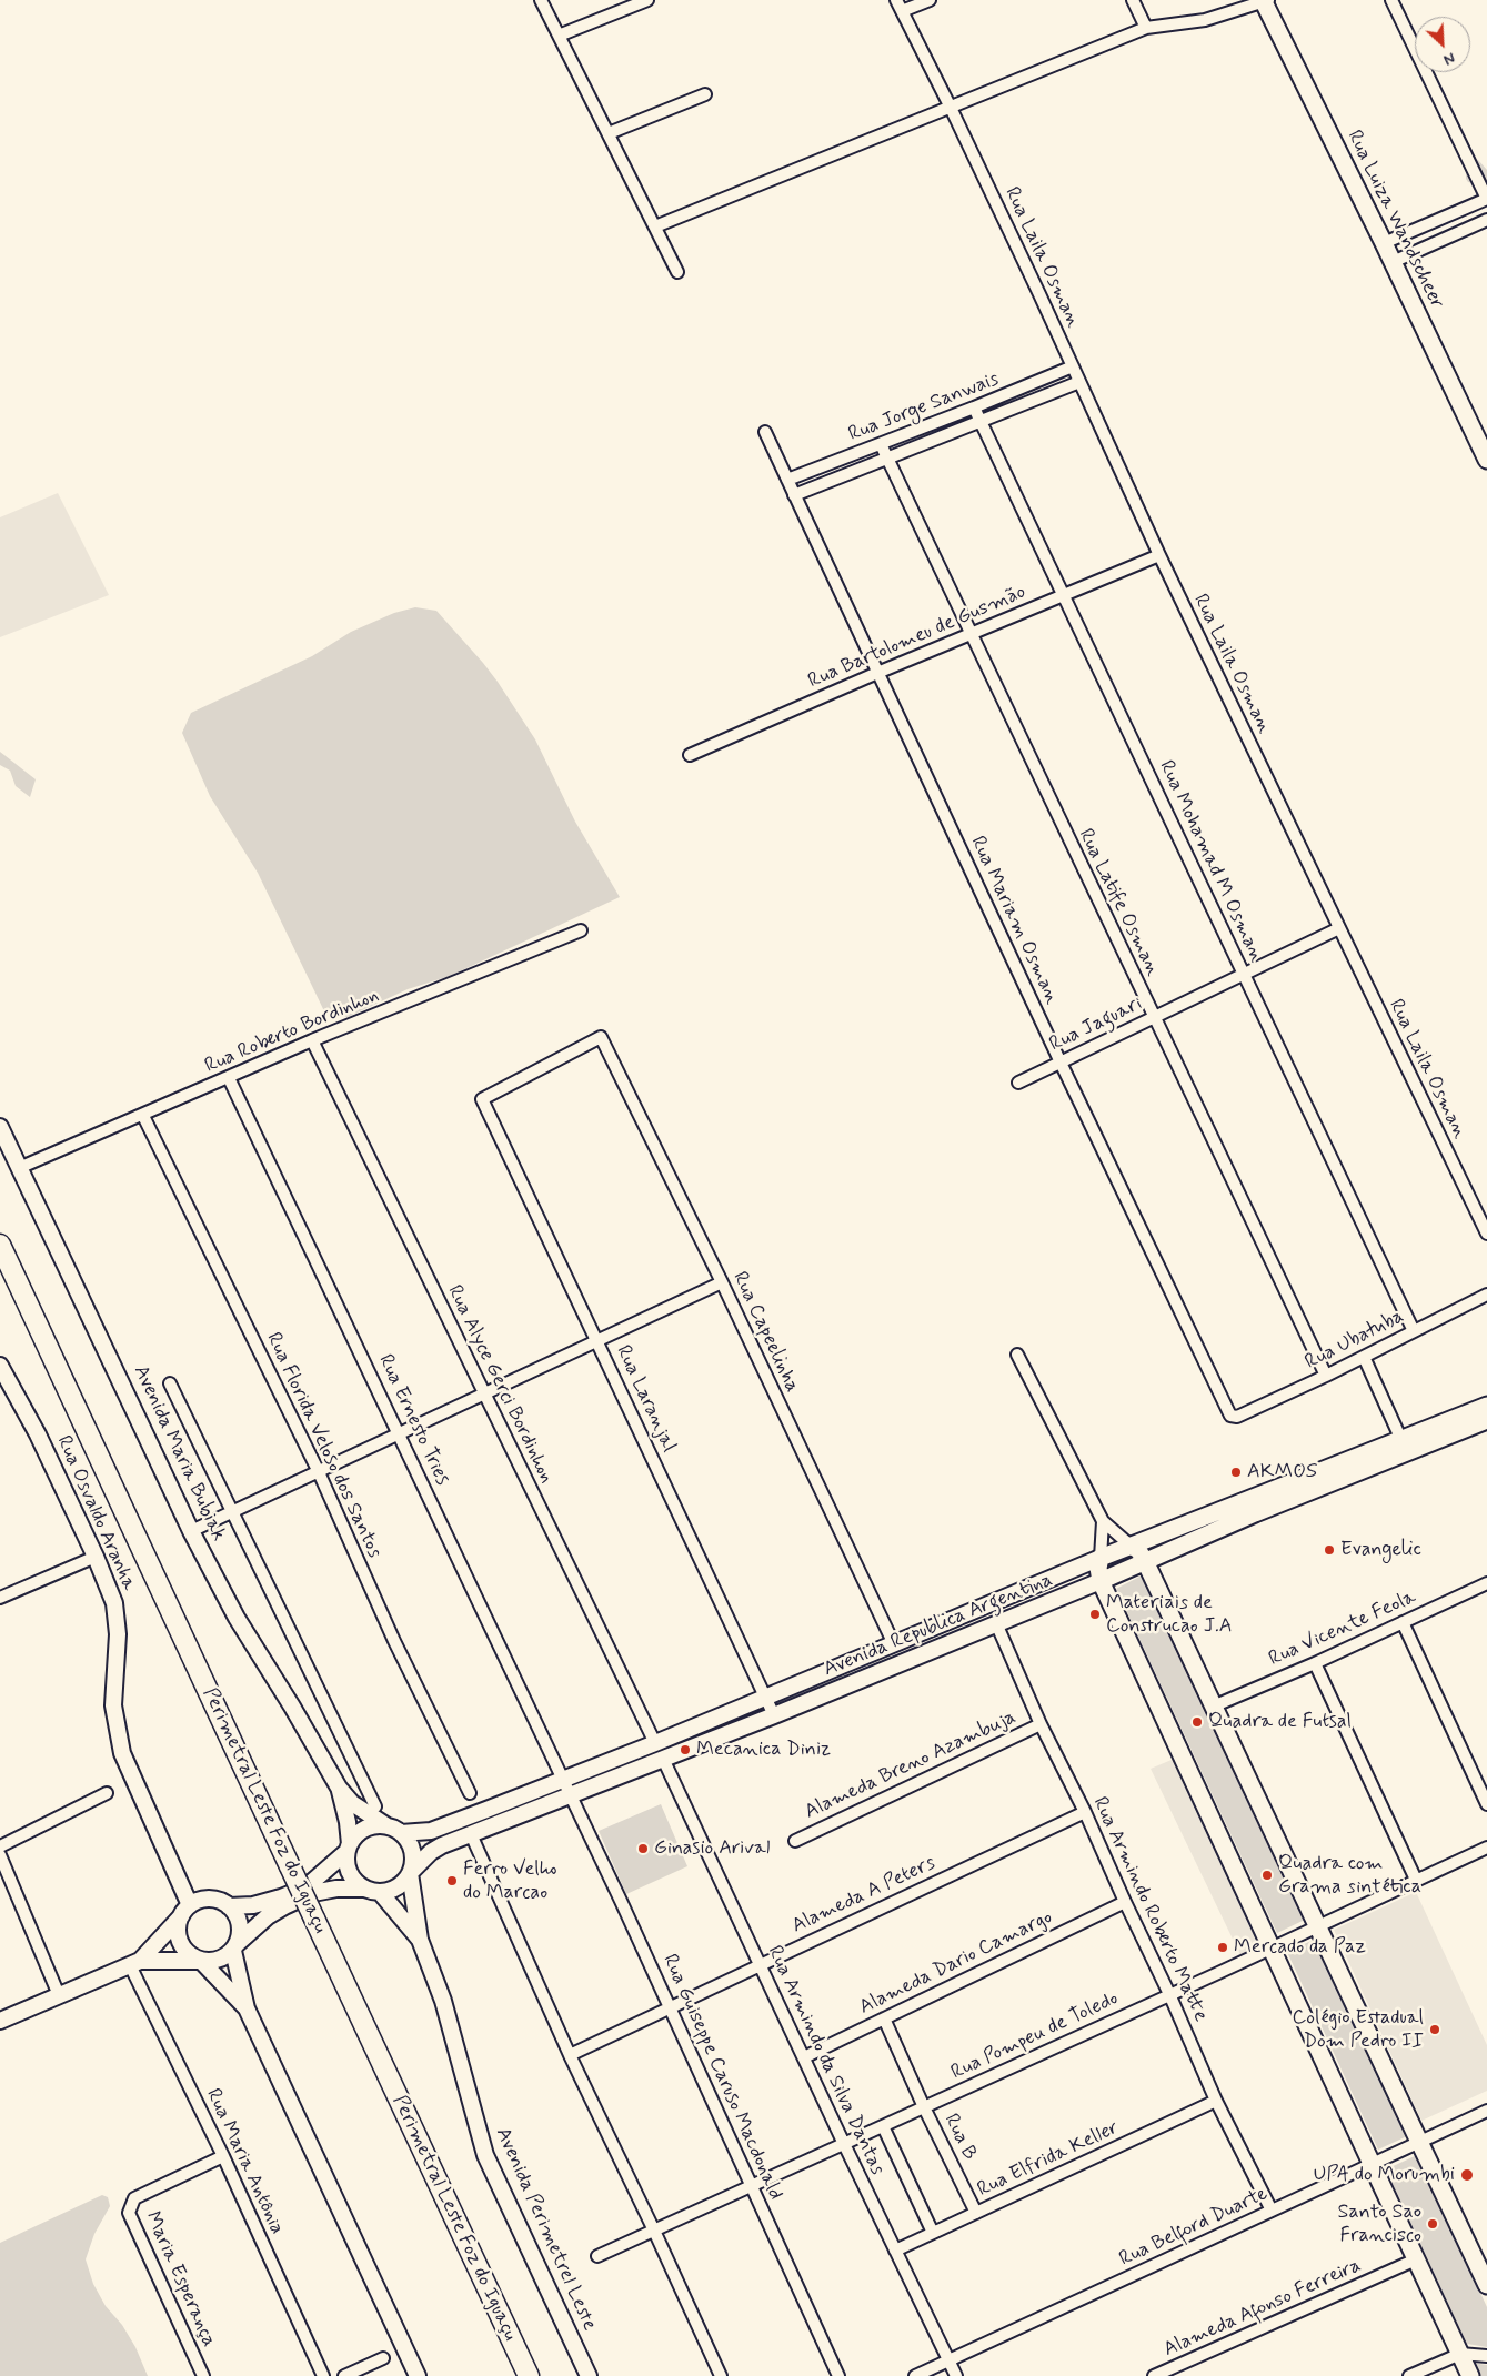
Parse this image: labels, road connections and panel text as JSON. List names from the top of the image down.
{
  "streets": {
    "highway": ["Perimetral Leste Foz do Iguaçu"],
    "main road": ["Rua Luiza Wandscheer", "Avenida Republica Argentina"],
    "street": [
      "Rua Laila Osman",
      "Rua Jorge Sanwais",
      "Rua Bartolomeu de Gusmão",
      "Rua Mohamad M Osman",
      "Rua Latife Osman",
      "Rua Mariam Osman",
      "Rua Jaguari",
      "Rua Roberto Bordinhon",
      "Rua Capeelinha",
      "Rua Ubatuba",
      "Rua Alyce Gerci Bordinhon",
      "Rua Laranjal",
      "Rua Ernesto Tries",
      "Rua Florida Veloso dos Santos",
      "Avenida Maria Bubiak",
      "Rua Osvaldo Aranha",
      "Rua Vicente Feola",
      "Alameda Breno Azambuja",
      "Alameda A Peters",
      "Rua Armindo Roberto Matte",
      "Alameda Dario Camargo",
      "Rua Pompeu de Toledo",
      "Rua Armindo da Silva Dantas",
      "Rua Guiseppe Caruso Macdonald",
      "Rua B",
      "Rua Elfrida Keller",
      "Rua Maria Antônia",
      "Rua Belford Duarte",
      "Avenida Perimetrel Leste",
      "Maria Esperança",
      "Alameda Afonso Ferreira"
    ]
  },
  "crossings": [
    ["Rua Laila Osman", "Rua Jorge Sanwais"],
    ["Rua Laila Osman", "Rua Bartolomeu de Gusmão"],
    ["Rua Laila Osman", "Rua Jaguari"],
    ["Rua Jorge Sanwais", "Rua Mohamad M Osman"],
    ["Rua Jorge Sanwais", "Rua Latife Osman"],
    ["Rua Jorge Sanwais", "Rua Mariam Osman"],
    ["Rua Bartolomeu de Gusmão", "Rua Mohamad M Osman"],
    ["Rua Bartolomeu de Gusmão", "Rua Latife Osman"],
    ["Rua Bartolomeu de Gusmão", "Rua Mariam Osman"],
    ["Rua Mohamad M Osman", "Rua Jaguari"],
    ["Rua Mohamad M Osman", "Rua Ubatuba"],
    ["Rua Latife Osman", "Rua Jaguari"],
    ["Rua Latife Osman", "Rua Ubatuba"],
    ["Rua Mariam Osman", "Rua Jaguari"],
    ["Rua Mariam Osman", "Rua Ubatuba"],
    ["Rua Roberto Bordinhon", "Rua Alyce Gerci Bordinhon"],
    ["Rua Roberto Bordinhon", "Rua Ernesto Tries"],
    ["Rua Roberto Bordinhon", "Rua Florida Veloso dos Santos"],
    ["Rua Roberto Bordinhon", "Avenida Maria Bubiak"],
    ["Rua Capeelinha", "Rua Laranjal"],
    ["Rua Capeelinha", "Avenida Republica Argentina"],
    ["Rua Alyce Gerci Bordinhon", "Avenida Republica Argentina"],
    ["Rua Laranjal", "Avenida Republica Argentina"],
    ["Rua Ernesto Tries", "Avenida Republica Argentina"],
    ["Rua Ernesto Tries", "Rua Guiseppe Caruso Macdonald"],
    ["Avenida Maria Bubiak", "Avenida Republica Argentina"],
    ["Avenida Maria Bubiak", "Avenida Perimetrel Leste"],
    ["Avenida Republica Argentina", "Rua Armindo Roberto Matte"],
    ["Avenida Republica Argentina", "Rua Armindo da Silva Dantas"],
    ["Avenida Republica Argentina", "Rua Guiseppe Caruso Macdonald"],
    ["Avenida Republica Argentina", "Avenida Perimetrel Leste"],
    ["Alameda Breno Azambuja", "Rua Armindo Roberto Matte"],
    ["Alameda A Peters", "Rua Armindo Roberto Matte"],
    ["Alameda A Peters", "Rua Armindo da Silva Dantas"],
    ["Alameda A Peters", "Rua Guiseppe Caruso Macdonald"],
    ["Rua Armindo Roberto Matte", "Alameda Dario Camargo"],
    ["Rua Armindo Roberto Matte", "Rua Pompeu de Toledo"],
    ["Rua Armindo Roberto Matte", "Rua Elfrida Keller"],
    ["Rua Armindo Roberto Matte", "Rua Belford Duarte"],
    ["Alameda Dario Camargo", "Rua Armindo da Silva Dantas"],
    ["Alameda Dario Camargo", "Rua B"],
    ["Rua Pompeu de Toledo", "Rua Armindo da Silva Dantas"],
    ["Rua Pompeu de Toledo", "Rua Guiseppe Caruso Macdonald"],
    ["Rua Pompeu de Toledo", "Rua B"],
    ["Rua Armindo da Silva Dantas", "Rua Elfrida Keller"],
    ["Rua Armindo da Silva Dantas", "Rua Belford Duarte"],
    ["Rua B", "Rua Elfrida Keller"],
    ["Rua Maria Antônia", "Maria Esperança"]
  ],
  "places": [
    "AKMOS",
    "Evangelic",
    "Materiais de Construcao J.A",
    "Quadra de Futsal",
    "Mecanica Diniz",
    "Ginasio Arival",
    "Quadra com Grama sintética",
    "Ferro Velho do Marcao",
    "Mercado da Paz",
    "Colégio Estadual Dom Pedro II",
    "UPA do Morumbi",
    "Santo Sao Francisco"
  ],
  "north": "bottom right"
}
